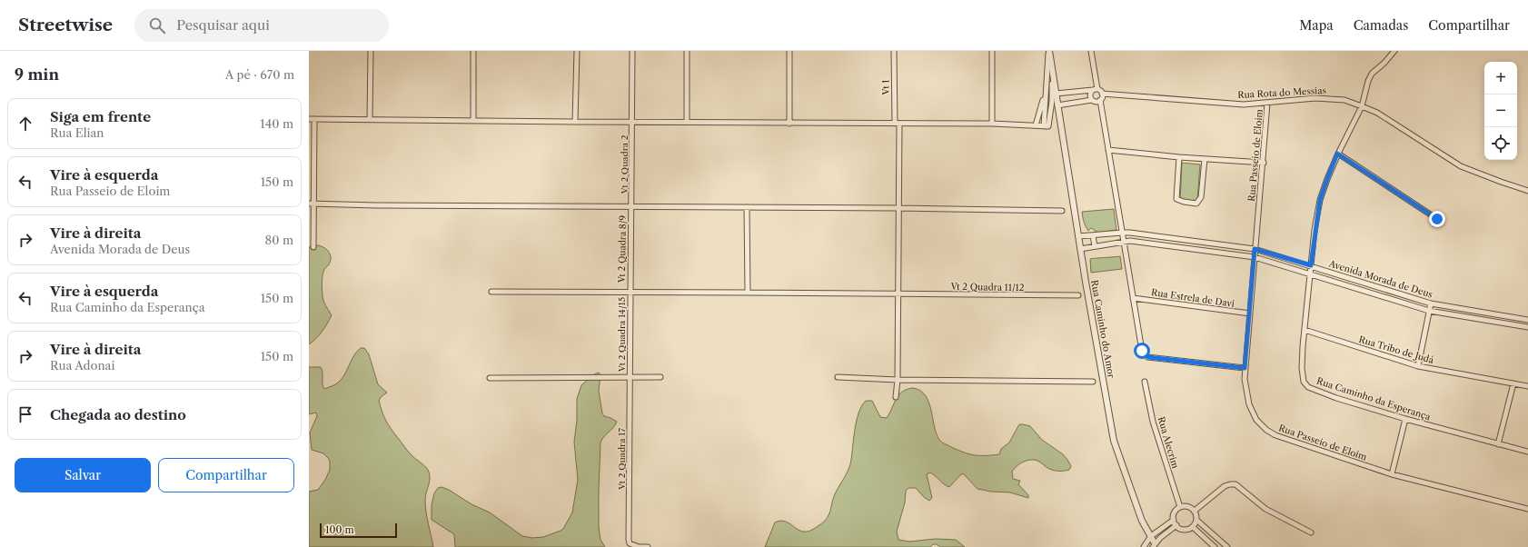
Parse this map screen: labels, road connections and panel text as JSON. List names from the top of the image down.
{
  "streets": {
    "street": [
      "Vt 1",
      "Rua Rota do Messias",
      "Rua Passeio de Eloim",
      "Vt 2 Quadra 2",
      "Vt 2 Quadra 8/9",
      "Avenida Morada de Deus",
      "Vt 2 Quadra 11/12",
      "Rua Estrela de Davi",
      "Rua Caminho do Amor",
      "Vt 2 Quadra 14/15",
      "Rua Tribo de Judá",
      "Rua Caminho da Esperança",
      "Rua Alecrim",
      "Vt 2 Quadra 17"
    ]
  },
  "crossings": [
    ["Vt 1", "Vt 2 Quadra 11/12"],
    ["Rua Rota do Messias", "Rua Passeio de Eloim"],
    ["Rua Rota do Messias", "Rua Caminho da Esperança"],
    ["Rua Passeio de Eloim", "Avenida Morada de Deus"],
    ["Rua Passeio de Eloim", "Rua Estrela de Davi"],
    ["Vt 2 Quadra 2", "Vt 2 Quadra 8/9"],
    ["Vt 2 Quadra 8/9", "Vt 2 Quadra 11/12"],
    ["Vt 2 Quadra 8/9", "Vt 2 Quadra 14/15"],
    ["Avenida Morada de Deus", "Rua Caminho do Amor"],
    ["Avenida Morada de Deus", "Rua Caminho da Esperança"],
    ["Vt 2 Quadra 11/12", "Vt 2 Quadra 14/15"],
    ["Vt 2 Quadra 14/15", "Vt 2 Quadra 17"],
    ["Rua Tribo de Judá", "Rua Caminho da Esperança"]
  ],
  "scale_bar": "100 m",
  "page": {
    "header": "Streetwise",
    "search": "Pesquisar aqui",
    "nav": ["Mapa", "Camadas", "Compartilhar"],
    "heading": ["9 min", "A pé · 670 m"],
    "map_buttons": ["+", "−"],
    "list": [
      ["Siga em frente", "Rua Elian", "140 m"],
      ["Vire à esquerda", "Rua Passeio de Eloim", "150 m"],
      ["Vire à direita", "Avenida Morada de Deus", "80 m"],
      ["Vire à esquerda", "Rua Caminho da Esperança", "150 m"],
      ["Vire à direita", "Rua Adonai", "150 m"],
      "Chegada ao destino"
    ],
    "buttons": ["Salvar", "Compartilhar"],
    "scale": "100 m"
  }
}
